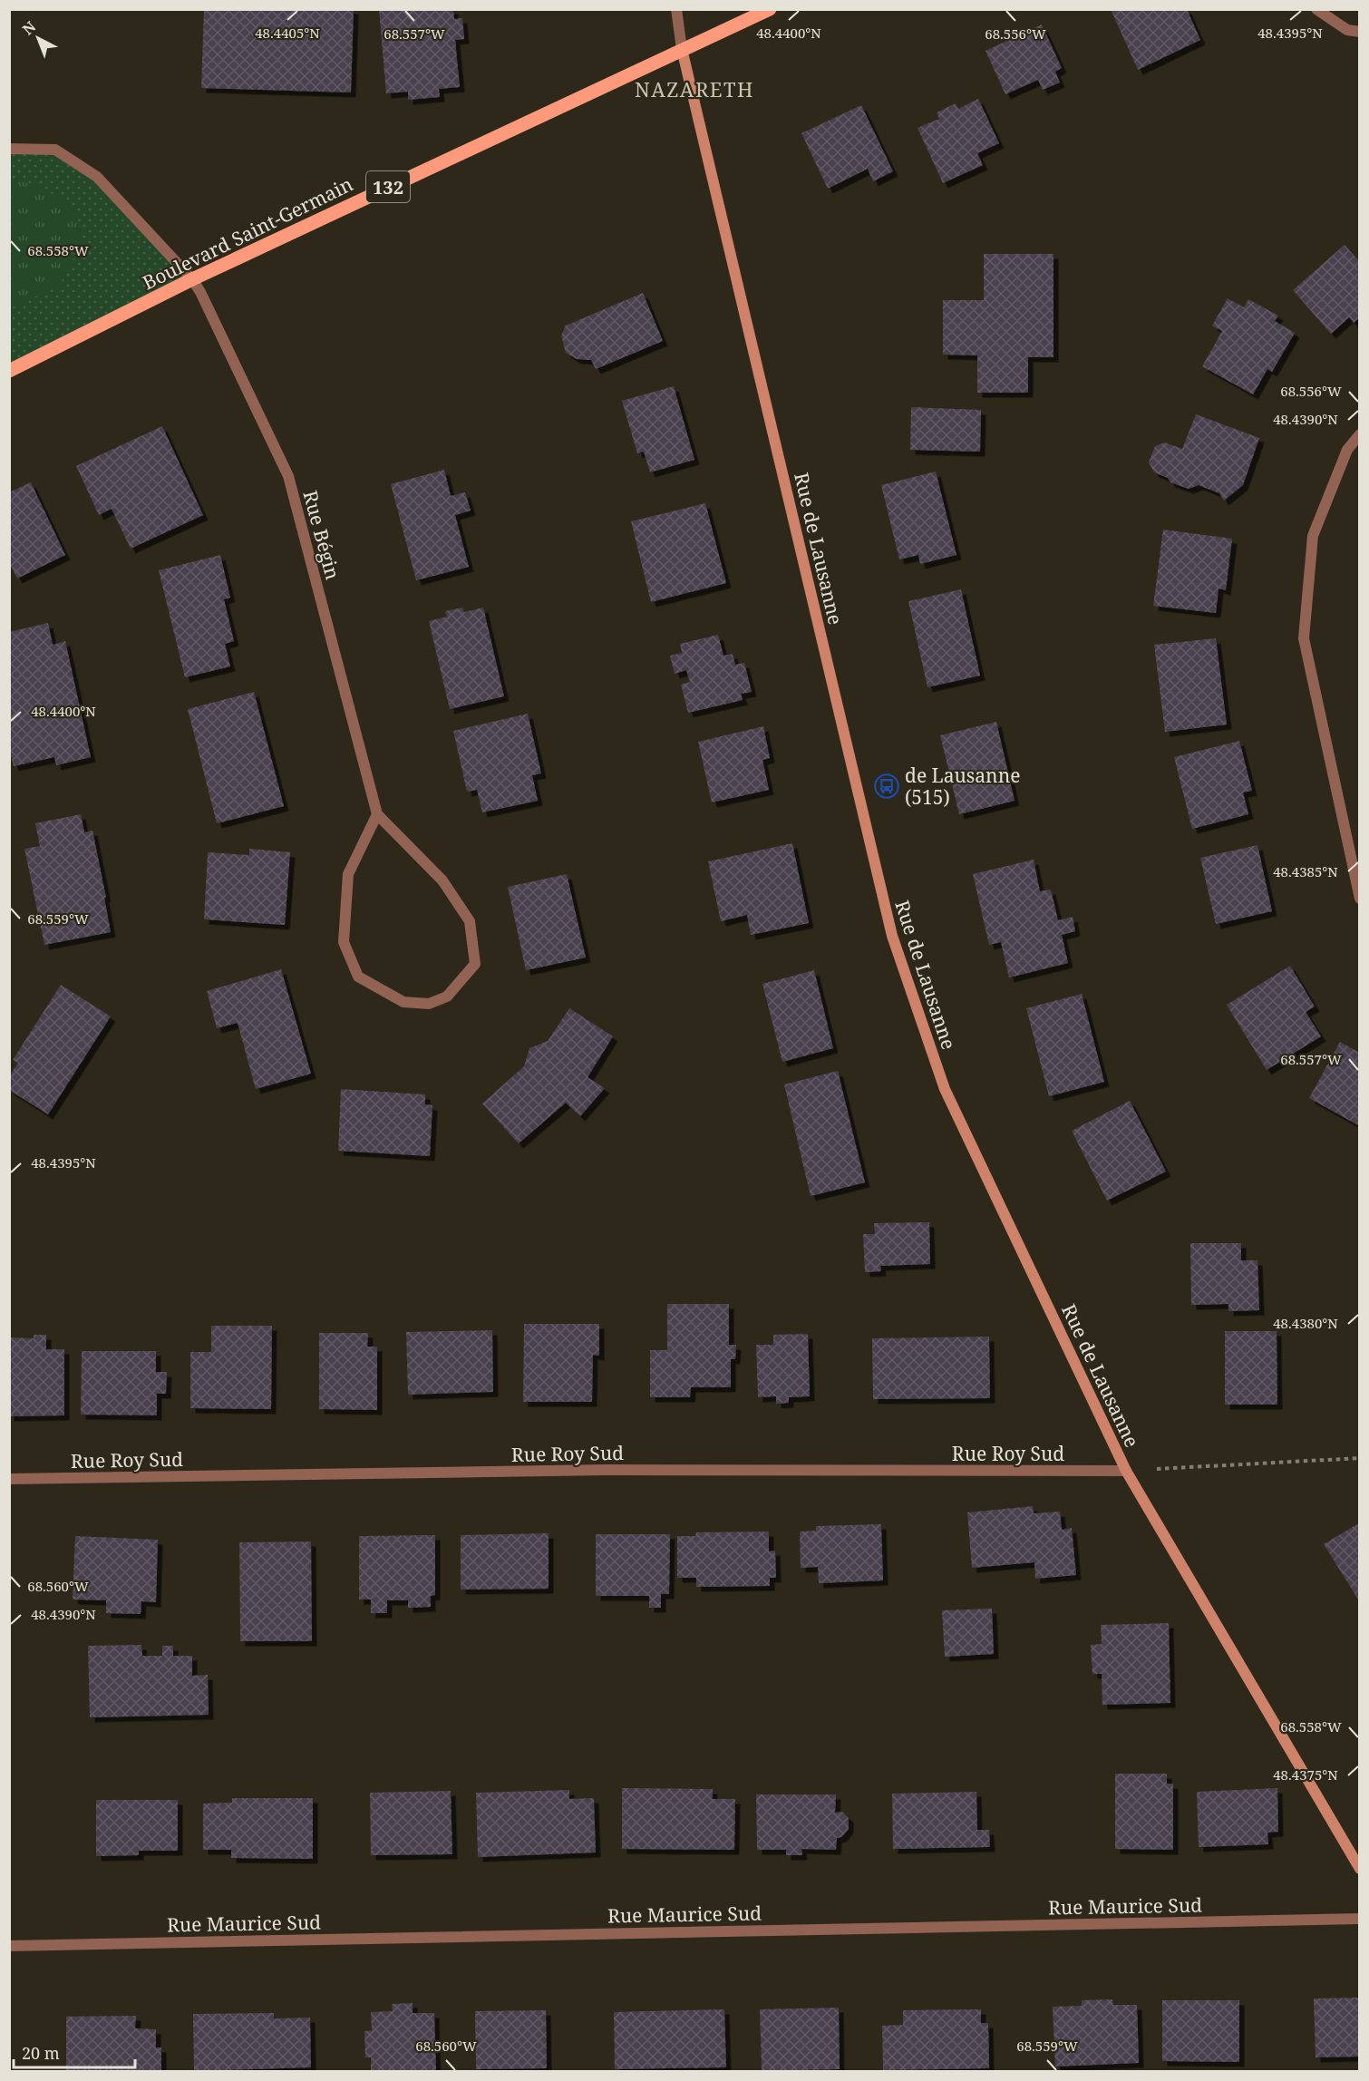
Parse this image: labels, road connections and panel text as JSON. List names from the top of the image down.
{
  "streets": {
    "main road": ["132", "Boulevard Saint-Germain"],
    "street": [
      "Rue Bégin",
      "Rue de Lausanne",
      "Rue Roy Sud",
      "Rue Maurice Sud"
    ]
  },
  "crossings": [
    ["Boulevard Saint-Germain", "Rue Bégin"],
    ["Boulevard Saint-Germain", "Rue de Lausanne"],
    ["Rue de Lausanne", "Rue Roy Sud"]
  ],
  "districts": ["NAZARETH"],
  "places": {
    "bus stop": ["de Lausanne (515)"]
  },
  "scale_bar": "20 m",
  "north": "top left",
  "coordinates": [
    "48.4400°N",
    "48.4395°N",
    "48.4405°N",
    "68.557°W",
    "68.556°W",
    "68.558°W",
    "48.4390°N",
    "48.4385°N",
    "68.559°W",
    "48.4380°N",
    "68.560°W",
    "48.4375°N"
  ]
}
